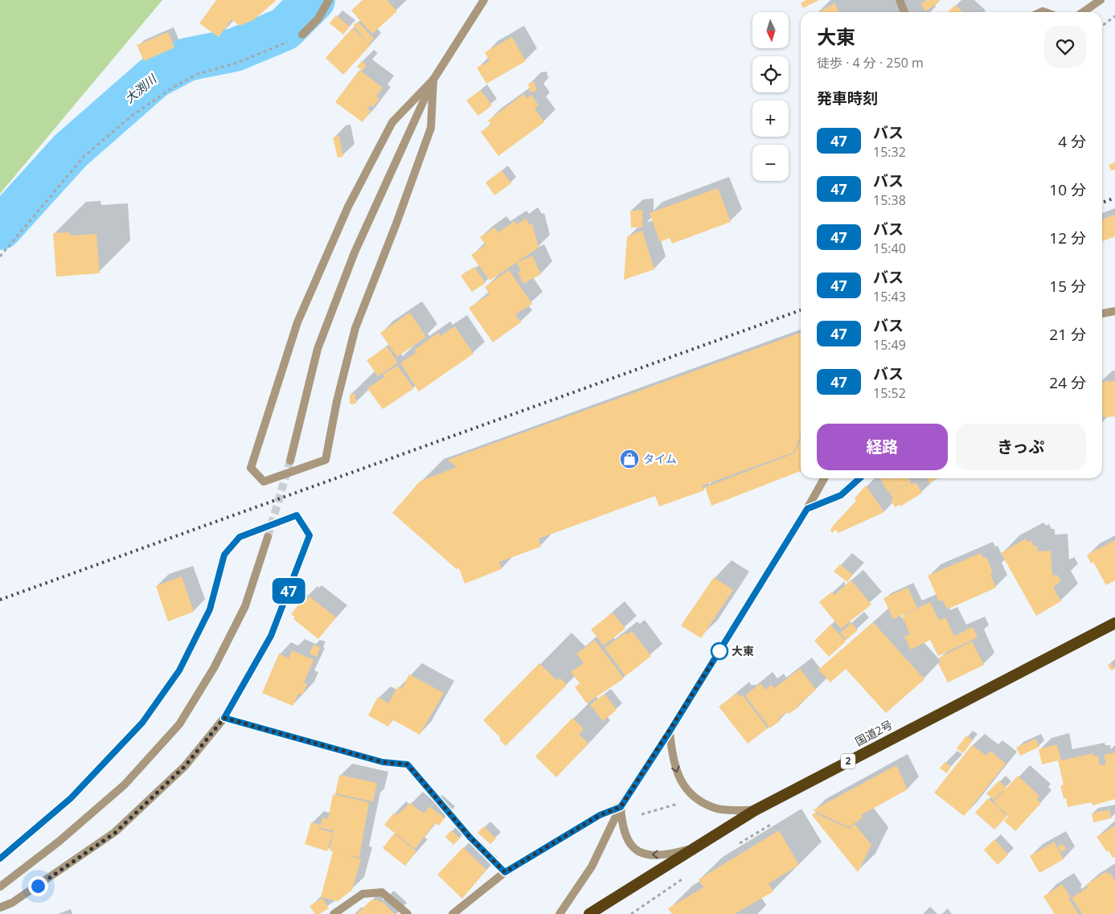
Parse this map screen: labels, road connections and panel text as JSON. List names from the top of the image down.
{
  "streets": {
    "highway": ["国道2号", "2"]
  },
  "water": ["大渕川"],
  "places": {
    "shop": ["タイム"],
    "other": ["大東"]
  },
  "lines": ["bus line 47"],
  "north": "bottom",
  "page": {
    "on_map": "47",
    "map_buttons": ["+", "−"],
    "heading": [
      ["大東", "徒歩 · 4 分 · 250 m"],
      "発車時刻"
    ],
    "list": [
      {
        "mark": "47",
        "name": "バス",
        "note": "15:32",
        "value": "4 分"
      },
      {
        "mark": "47",
        "name": "バス",
        "note": "15:38",
        "value": "10 分"
      },
      {
        "mark": "47",
        "name": "バス",
        "note": "15:40",
        "value": "12 分"
      },
      {
        "mark": "47",
        "name": "バス",
        "note": "15:43",
        "value": "15 分"
      },
      {
        "mark": "47",
        "name": "バス",
        "note": "15:49",
        "value": "21 分"
      },
      {
        "mark": "47",
        "name": "バス",
        "note": "15:52",
        "value": "24 分"
      }
    ],
    "buttons": ["経路", "きっぷ"]
  }
}
